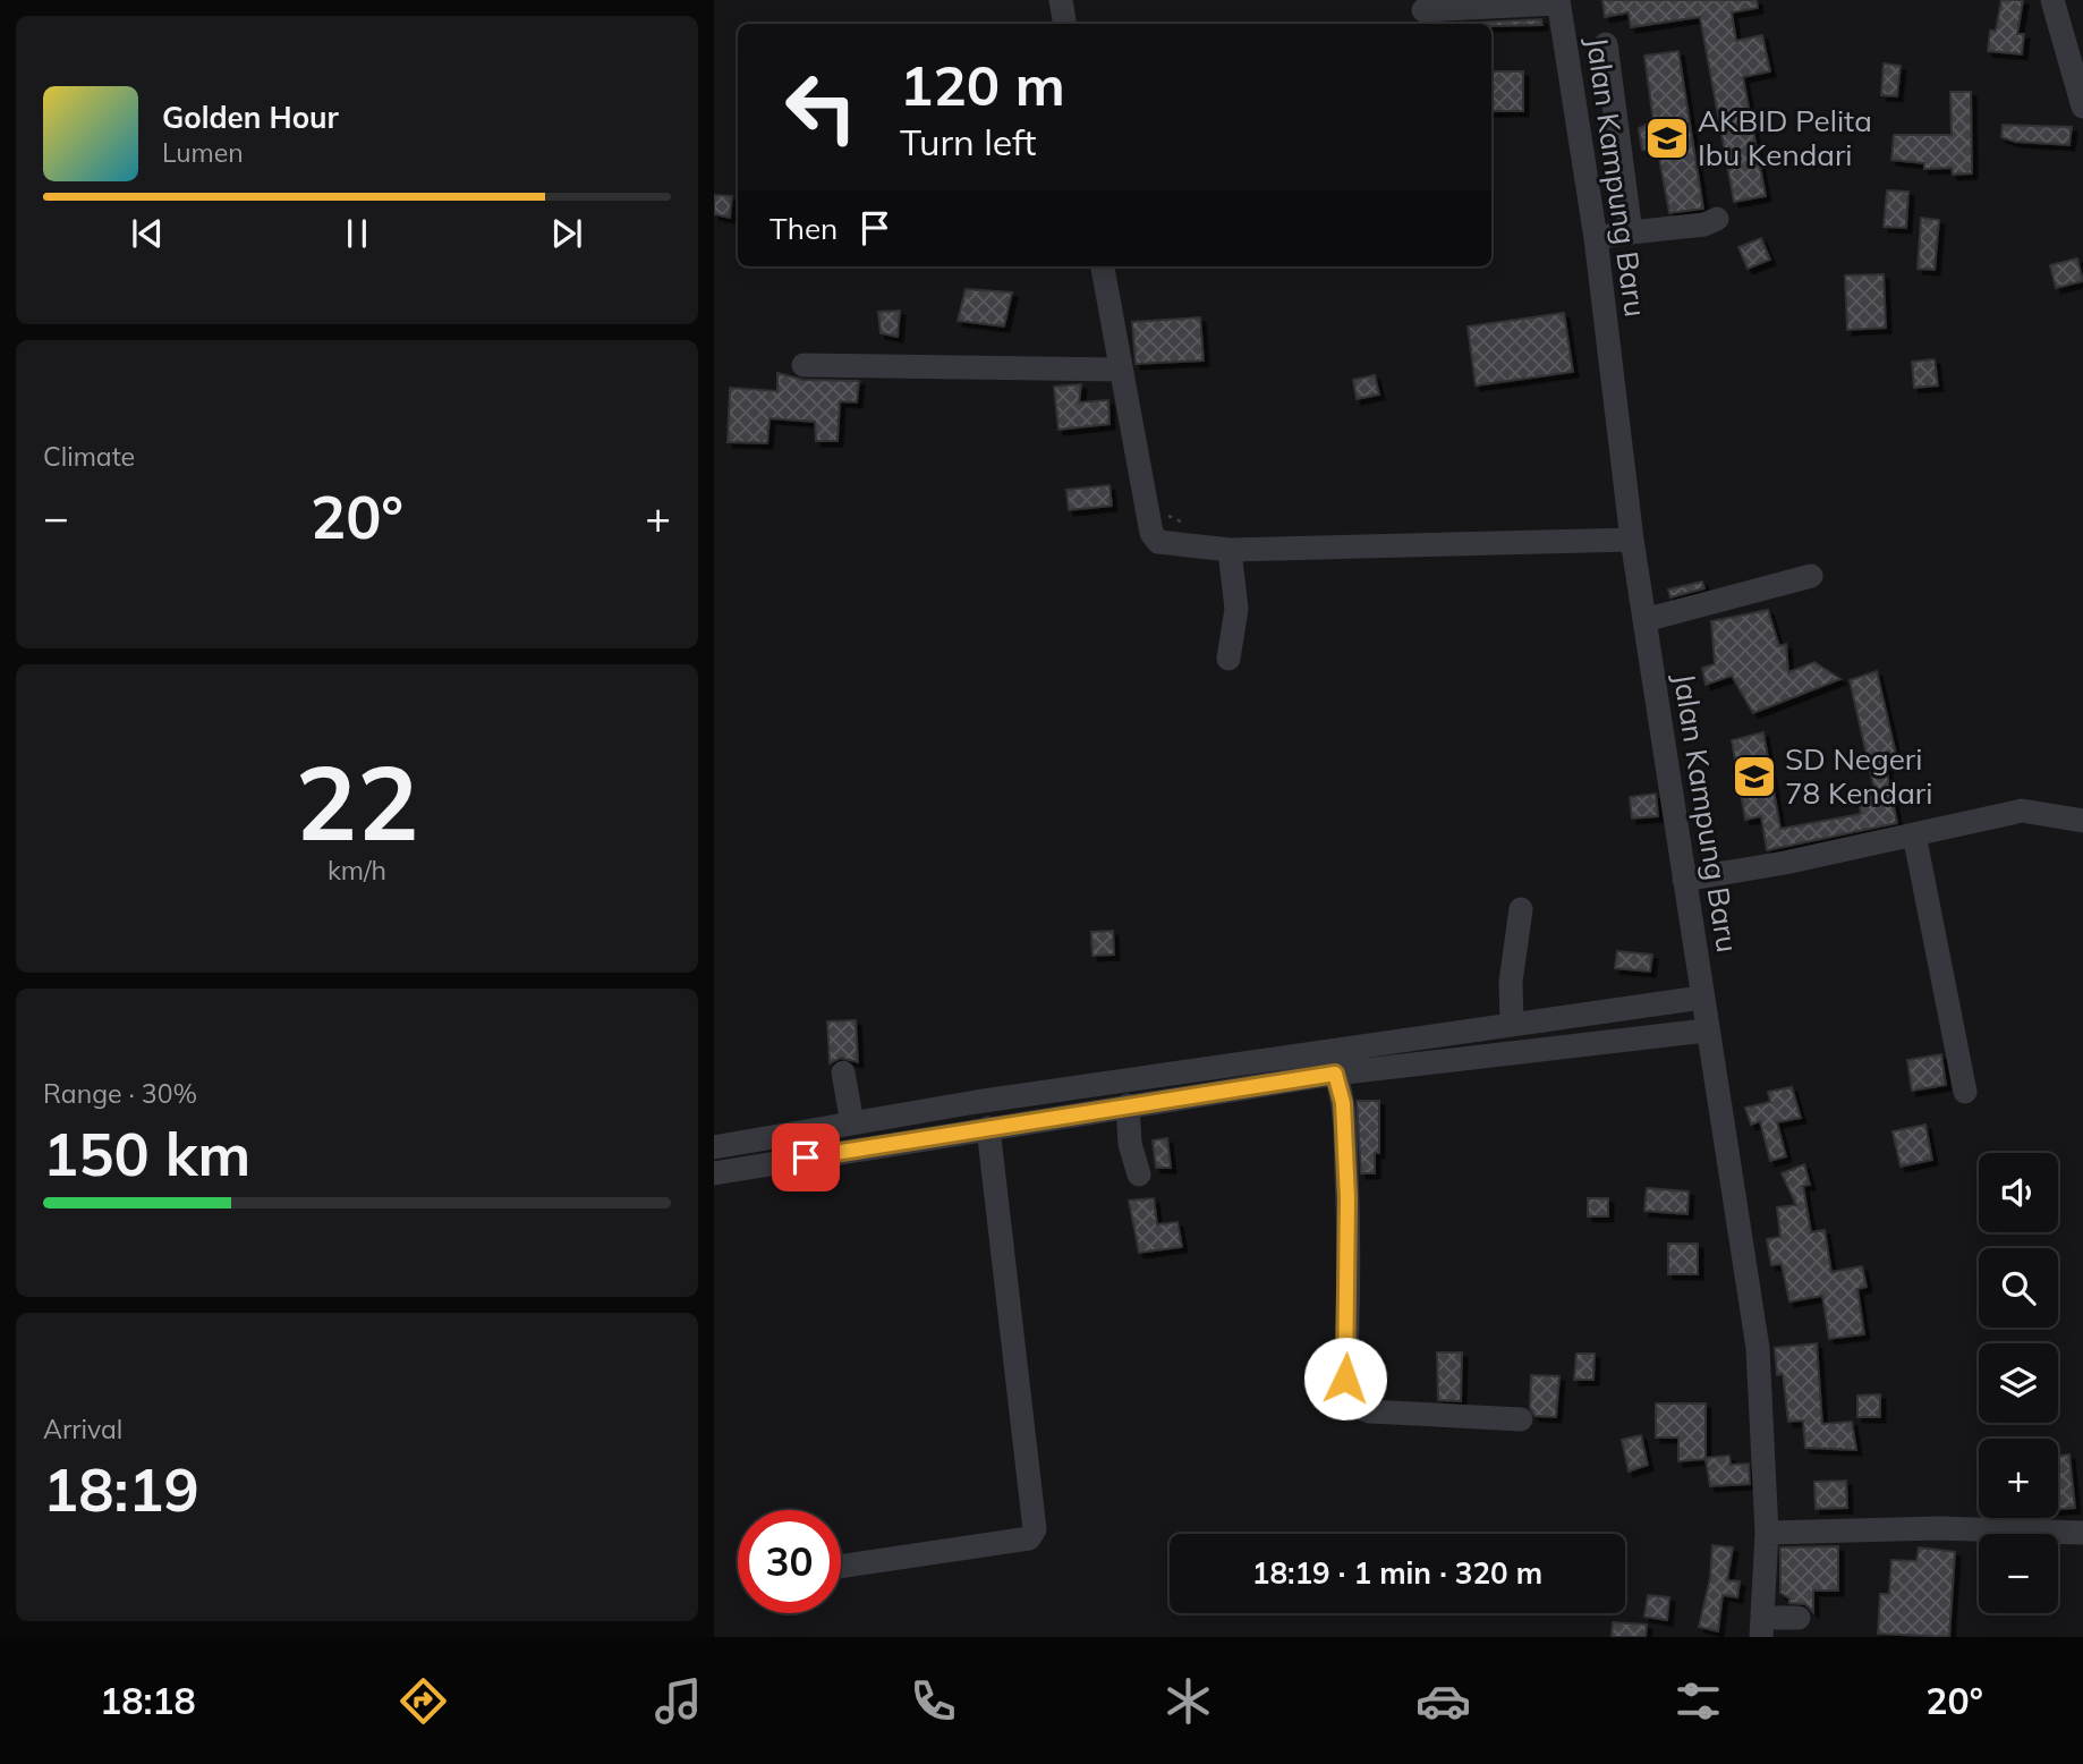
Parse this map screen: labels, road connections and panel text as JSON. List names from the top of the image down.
{
  "streets": {
    "street": ["Jalan Kampung Baru"]
  },
  "places": {
    "school or university": ["AKBID Pelita Ibu Kendari", "SD Negeri 78 Kendari"]
  },
  "page": {
    "turn": ["120 m", "Turn left"],
    "song": ["Golden Hour", "Lumen"],
    "then": "Then",
    "tile": [
      "Climate",
      ["22", "km/h"],
      ["Range · 30%", "150 km"],
      ["Arrival", "18:19"]
    ],
    "heat": ["−", "20°", "+"],
    "map_buttons": ["+", "−"],
    "limit": "30",
    "trip": "18:19 · 1 min · 320 m",
    "tabs": ["18:18", "20°"]
  }
}
